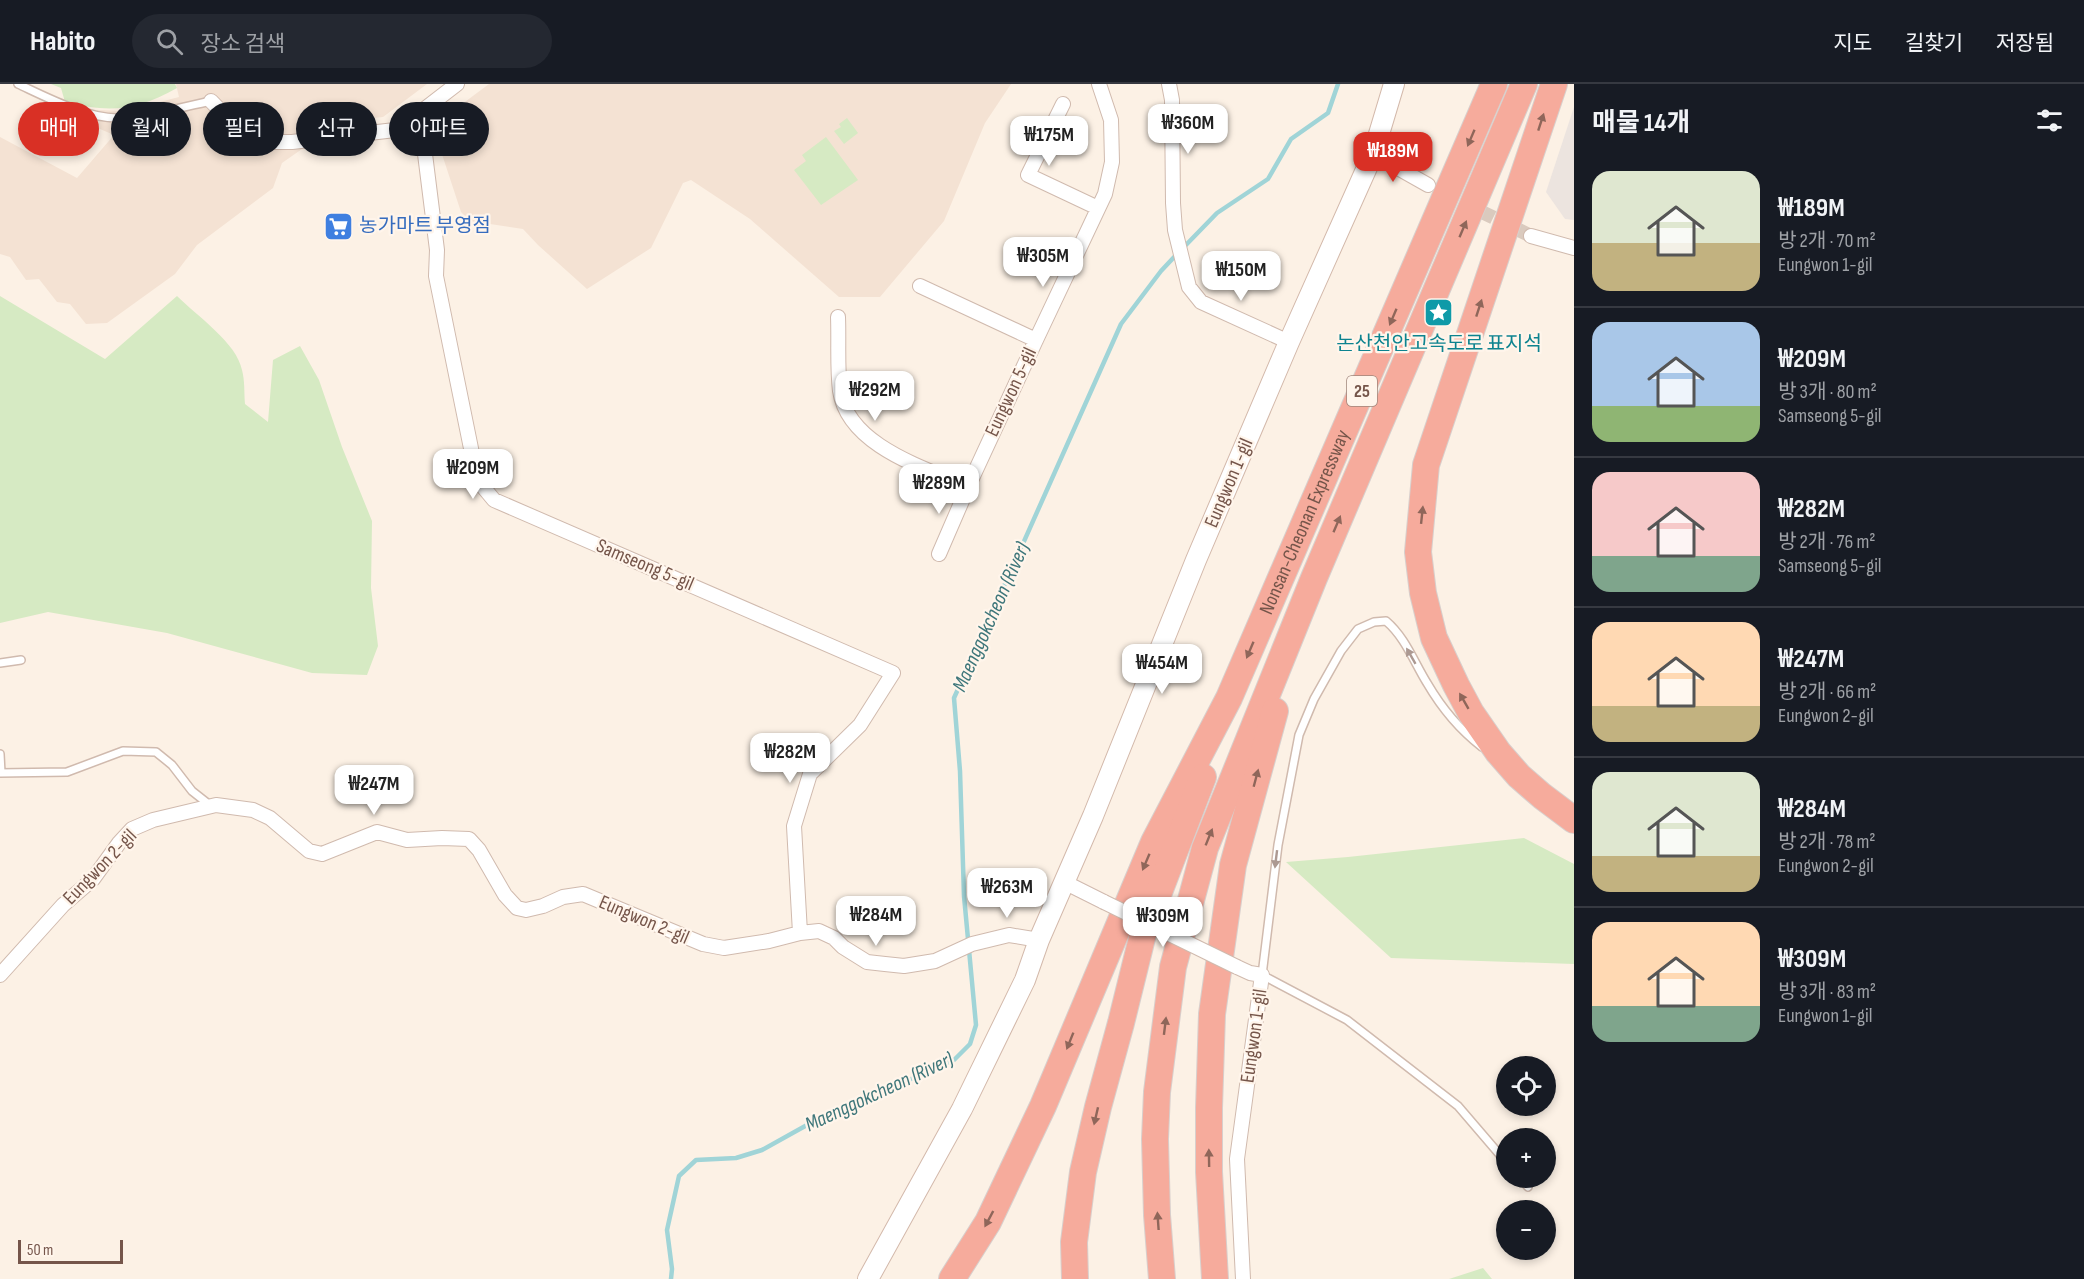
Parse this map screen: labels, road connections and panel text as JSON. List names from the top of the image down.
{
  "streets": {
    "highway": ["25", "Nonsan-Cheonan Expressway"],
    "street": [
      "Eungwon 5-gil",
      "Eungwon 1-gil",
      "Samseong 5-gil",
      "Eungwon 2-gil"
    ]
  },
  "crossings": [
    ["Eungwon 1-gil", "Eungwon 2-gil"],
    ["Samseong 5-gil", "Eungwon 2-gil"]
  ],
  "water": ["Maenggokcheon (River)"],
  "places": {
    "supermarket": ["농가마트 부영점"],
    "place": ["논산천안고속도로 표지석"]
  },
  "scale_bar": "50 m",
  "page": {
    "header": "Habito",
    "search": "장소 검색",
    "nav": ["지도", "길찾기", "저장됨"],
    "heading": "매물 14개",
    "chip": [
      "매매",
      "월세",
      "필터",
      "신규",
      "아파트"
    ],
    "price": [
      "₩360M",
      "₩175M",
      "₩189M",
      "₩305M",
      "₩150M",
      "₩292M",
      "₩209M",
      "₩289M",
      "₩454M",
      "₩282M",
      "₩247M",
      "₩263M",
      "₩284M",
      "₩309M"
    ],
    "list": [
      {
        "name": "₩189M",
        "note": "방 2개 · 70 m² · Eungwon 1-gil"
      },
      {
        "name": "₩209M",
        "note": "방 3개 · 80 m² · Samseong 5-gil"
      },
      {
        "name": "₩282M",
        "note": "방 2개 · 76 m² · Samseong 5-gil"
      },
      {
        "name": "₩247M",
        "note": "방 2개 · 66 m² · Eungwon 2-gil"
      },
      {
        "name": "₩284M",
        "note": "방 2개 · 78 m² · Eungwon 2-gil"
      },
      {
        "name": "₩309M",
        "note": "방 3개 · 83 m² · Eungwon 1-gil"
      }
    ],
    "map_buttons": ["+", "−"],
    "scale": "50 m"
  }
}
